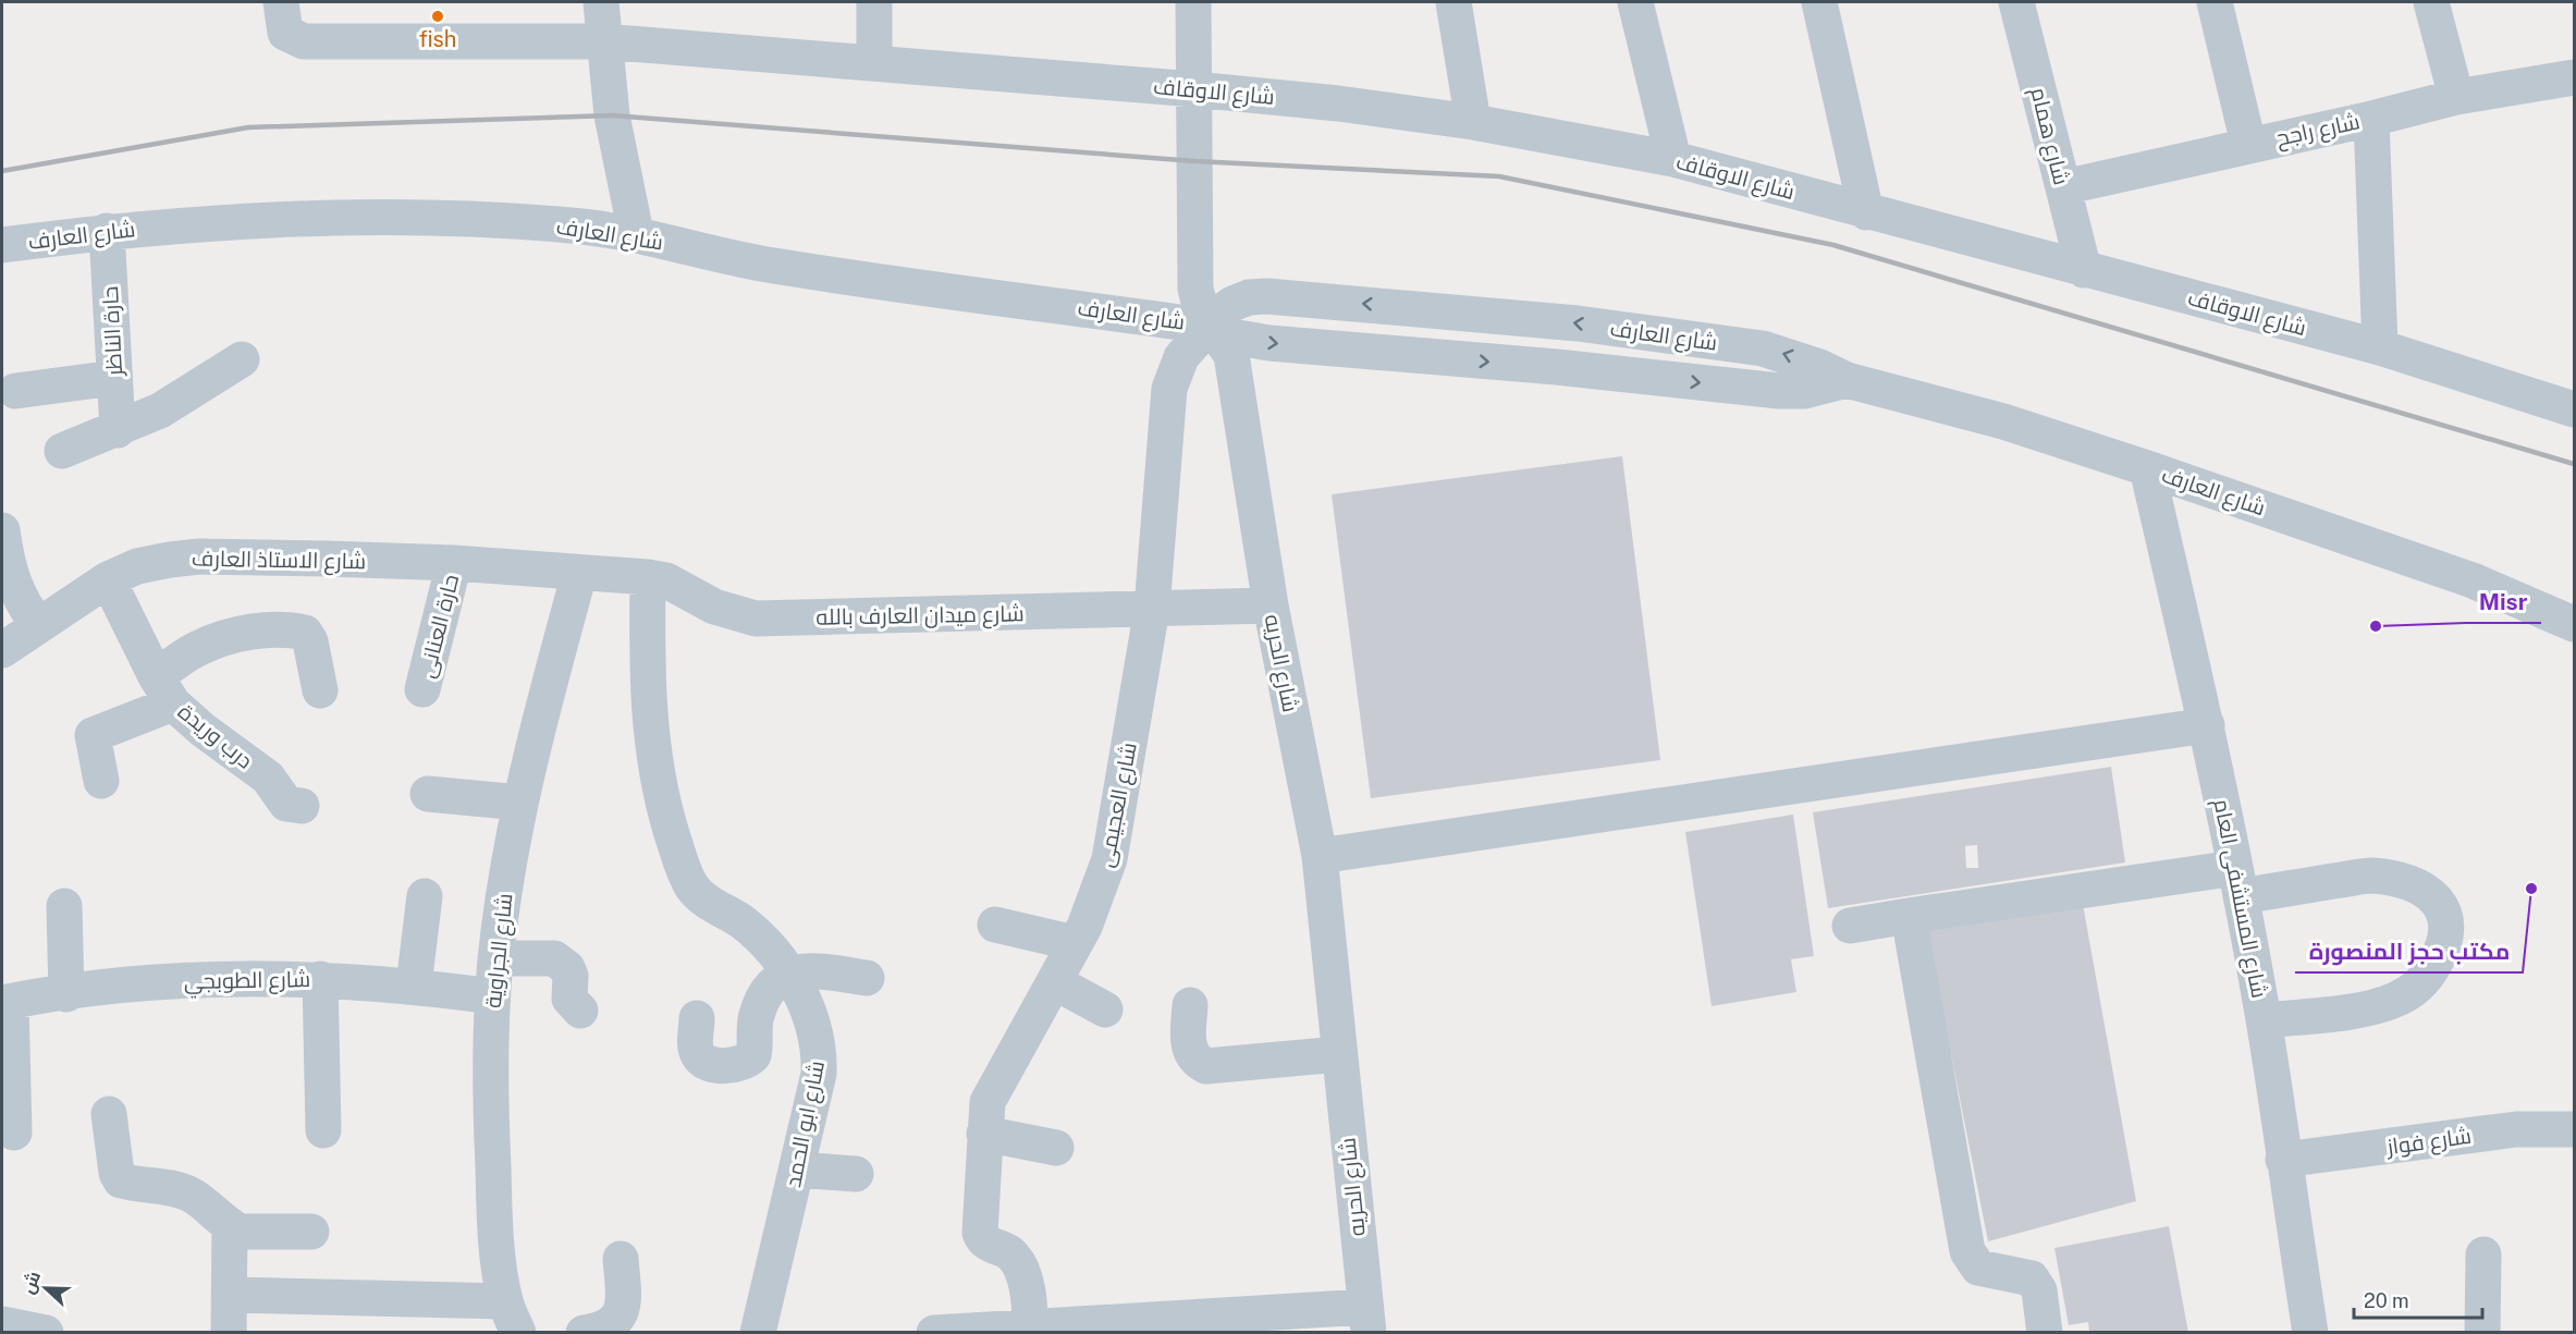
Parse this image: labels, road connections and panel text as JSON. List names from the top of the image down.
{
  "streets": {
    "street": [
      "شارع الاوقاف",
      "شارع راجح",
      "شارع همام",
      "شارع العارف",
      "حارة الناظر",
      "شارع الاستاذ العارف",
      "شارع ميدان العارف بالله",
      "حارة العنانى",
      "شارع الحريه",
      "درب وريدة",
      "شارع العجيمى",
      "شارع المستشفى العام",
      "شارع الجراوية",
      "شارع الطوبجي",
      "شارع ابو الحمد",
      "شارع فواز"
    ]
  },
  "crossings": [
    ["شارع الاوقاف", "شارع همام"],
    ["شارع الاوقاف", "شارع الحريه"],
    ["شارع راجح", "شارع همام"],
    ["شارع العارف", "حارة الناظر"],
    ["شارع العارف", "شارع الحريه"],
    ["شارع العارف", "شارع العجيمى"],
    ["شارع العارف", "شارع المستشفى العام"],
    ["شارع الاستاذ العارف", "شارع ميدان العارف بالله"],
    ["شارع الاستاذ العارف", "حارة العنانى"],
    ["شارع الاستاذ العارف", "درب وريدة"],
    ["شارع الاستاذ العارف", "شارع الجراوية"],
    ["شارع ميدان العارف بالله", "شارع الحريه"],
    ["شارع ميدان العارف بالله", "شارع العجيمى"],
    ["شارع ميدان العارف بالله", "شارع الجراوية"],
    ["شارع ميدان العارف بالله", "شارع ابو الحمد"],
    ["شارع الحريه", "شارع العجيمى"],
    ["شارع المستشفى العام", "شارع فواز"],
    ["شارع الجراوية", "شارع الطوبجي"]
  ],
  "places": ["fish", "Misr", "مكتب حجز المنصورة"],
  "scale_bar": "20 m",
  "north": "left"
}
